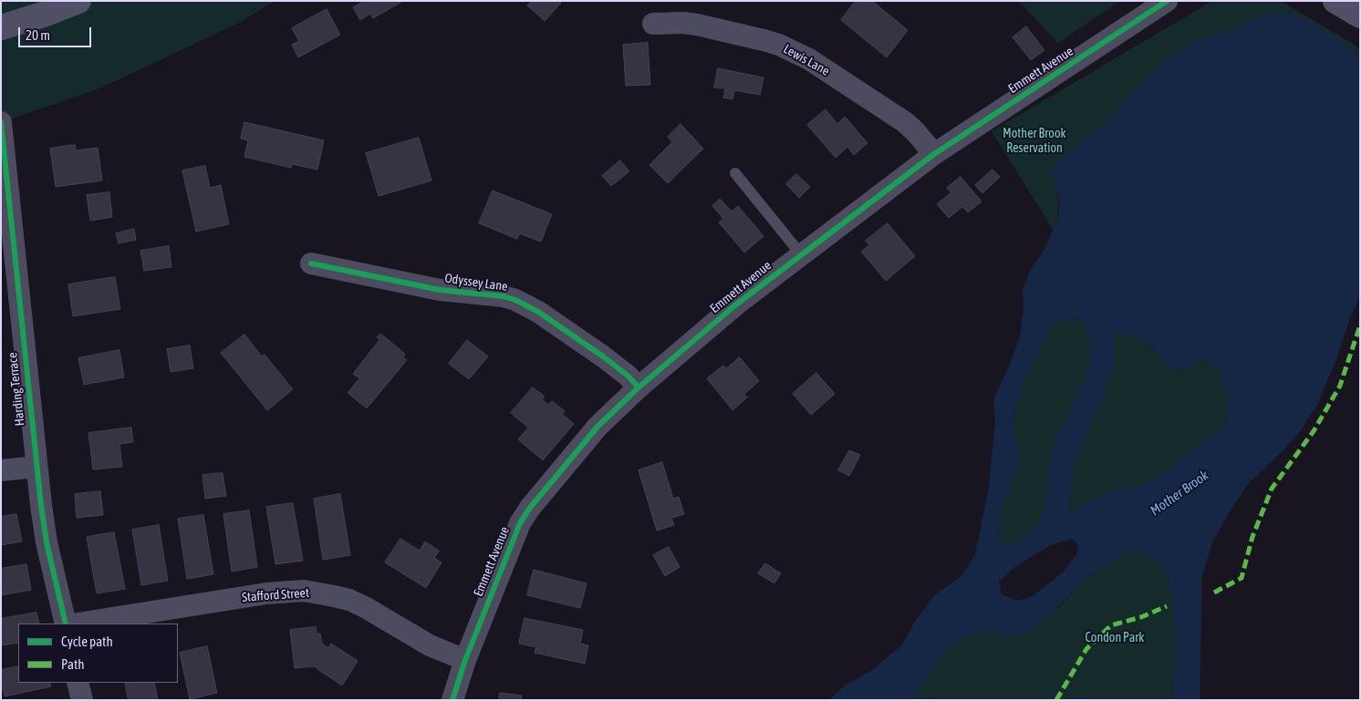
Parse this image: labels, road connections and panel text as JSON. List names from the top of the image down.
{
  "streets": {
    "street": [
      "Lewis Lane",
      "Emmett Avenue",
      "Odyssey Lane",
      "Harding Terrace",
      "Stafford Street"
    ]
  },
  "crossings": [
    ["Lewis Lane", "Emmett Avenue"],
    ["Emmett Avenue", "Odyssey Lane"],
    ["Emmett Avenue", "Stafford Street"]
  ],
  "water": ["Mother Brook"],
  "parks": ["Mother Brook Reservation", "Condon Park"],
  "legend": ["Cycle path", "Path"],
  "scale_bar": "20 m"
}
